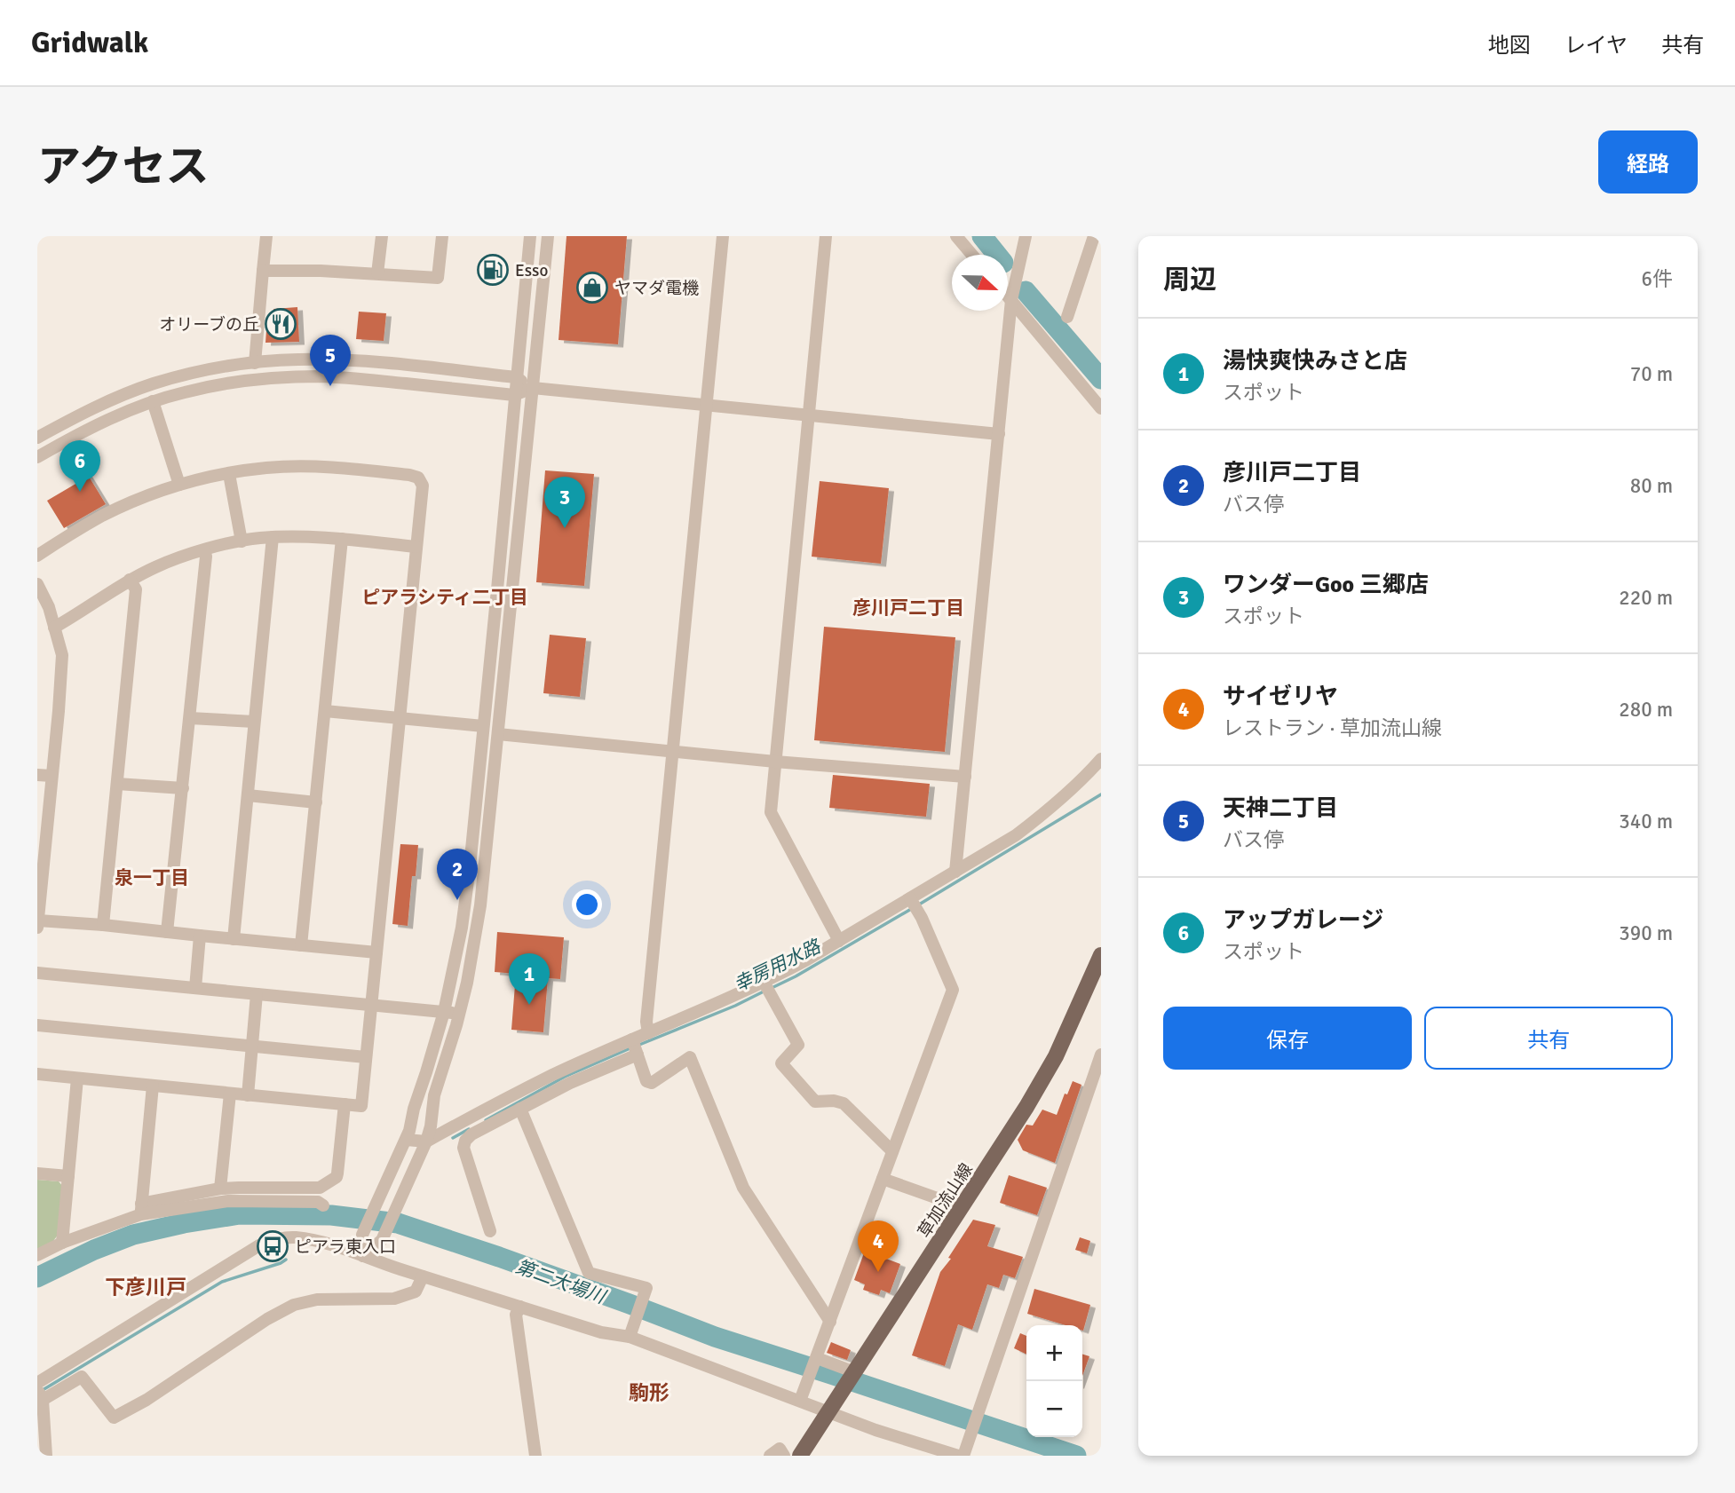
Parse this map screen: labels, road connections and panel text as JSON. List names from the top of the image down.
{
  "streets": {
    "main road": ["草加流山線"]
  },
  "districts": [
    "ピアラシティ二丁目",
    "彦川戸二丁目",
    "泉一丁目",
    "下彦川戸",
    "駒形"
  ],
  "water": ["幸房用水路", "第二大場川"],
  "places": {
    "fuel station": ["Esso"],
    "shop": ["ヤマダ電機"],
    "restaurant": ["オリーブの丘"],
    "bus stop": ["ピアラ東入口"]
  },
  "north": "right",
  "page": {
    "header": "Gridwalk",
    "nav": ["地図", "レイヤ", "共有"],
    "title": "アクセス",
    "buttons": [
      "経路",
      ["保存", "共有"]
    ],
    "heading": ["周辺", "6件"],
    "list": [
      {
        "mark": "1",
        "name": "湯快爽快みさと店",
        "note": "スポット",
        "value": "70 m"
      },
      {
        "mark": "2",
        "name": "彦川戸二丁目",
        "note": "バス停",
        "value": "80 m"
      },
      {
        "mark": "3",
        "name": "ワンダーGoo 三郷店",
        "note": "スポット",
        "value": "220 m"
      },
      {
        "mark": "4",
        "name": "サイゼリヤ",
        "note": "レストラン · 草加流山線",
        "value": "280 m"
      },
      {
        "mark": "5",
        "name": "天神二丁目",
        "note": "バス停",
        "value": "340 m"
      },
      {
        "mark": "6",
        "name": "アップガレージ",
        "note": "スポット",
        "value": "390 m"
      }
    ],
    "pins": [
      "5",
      "6",
      "3",
      "2",
      "1",
      "4"
    ],
    "map_buttons": ["+", "−"]
  }
}
